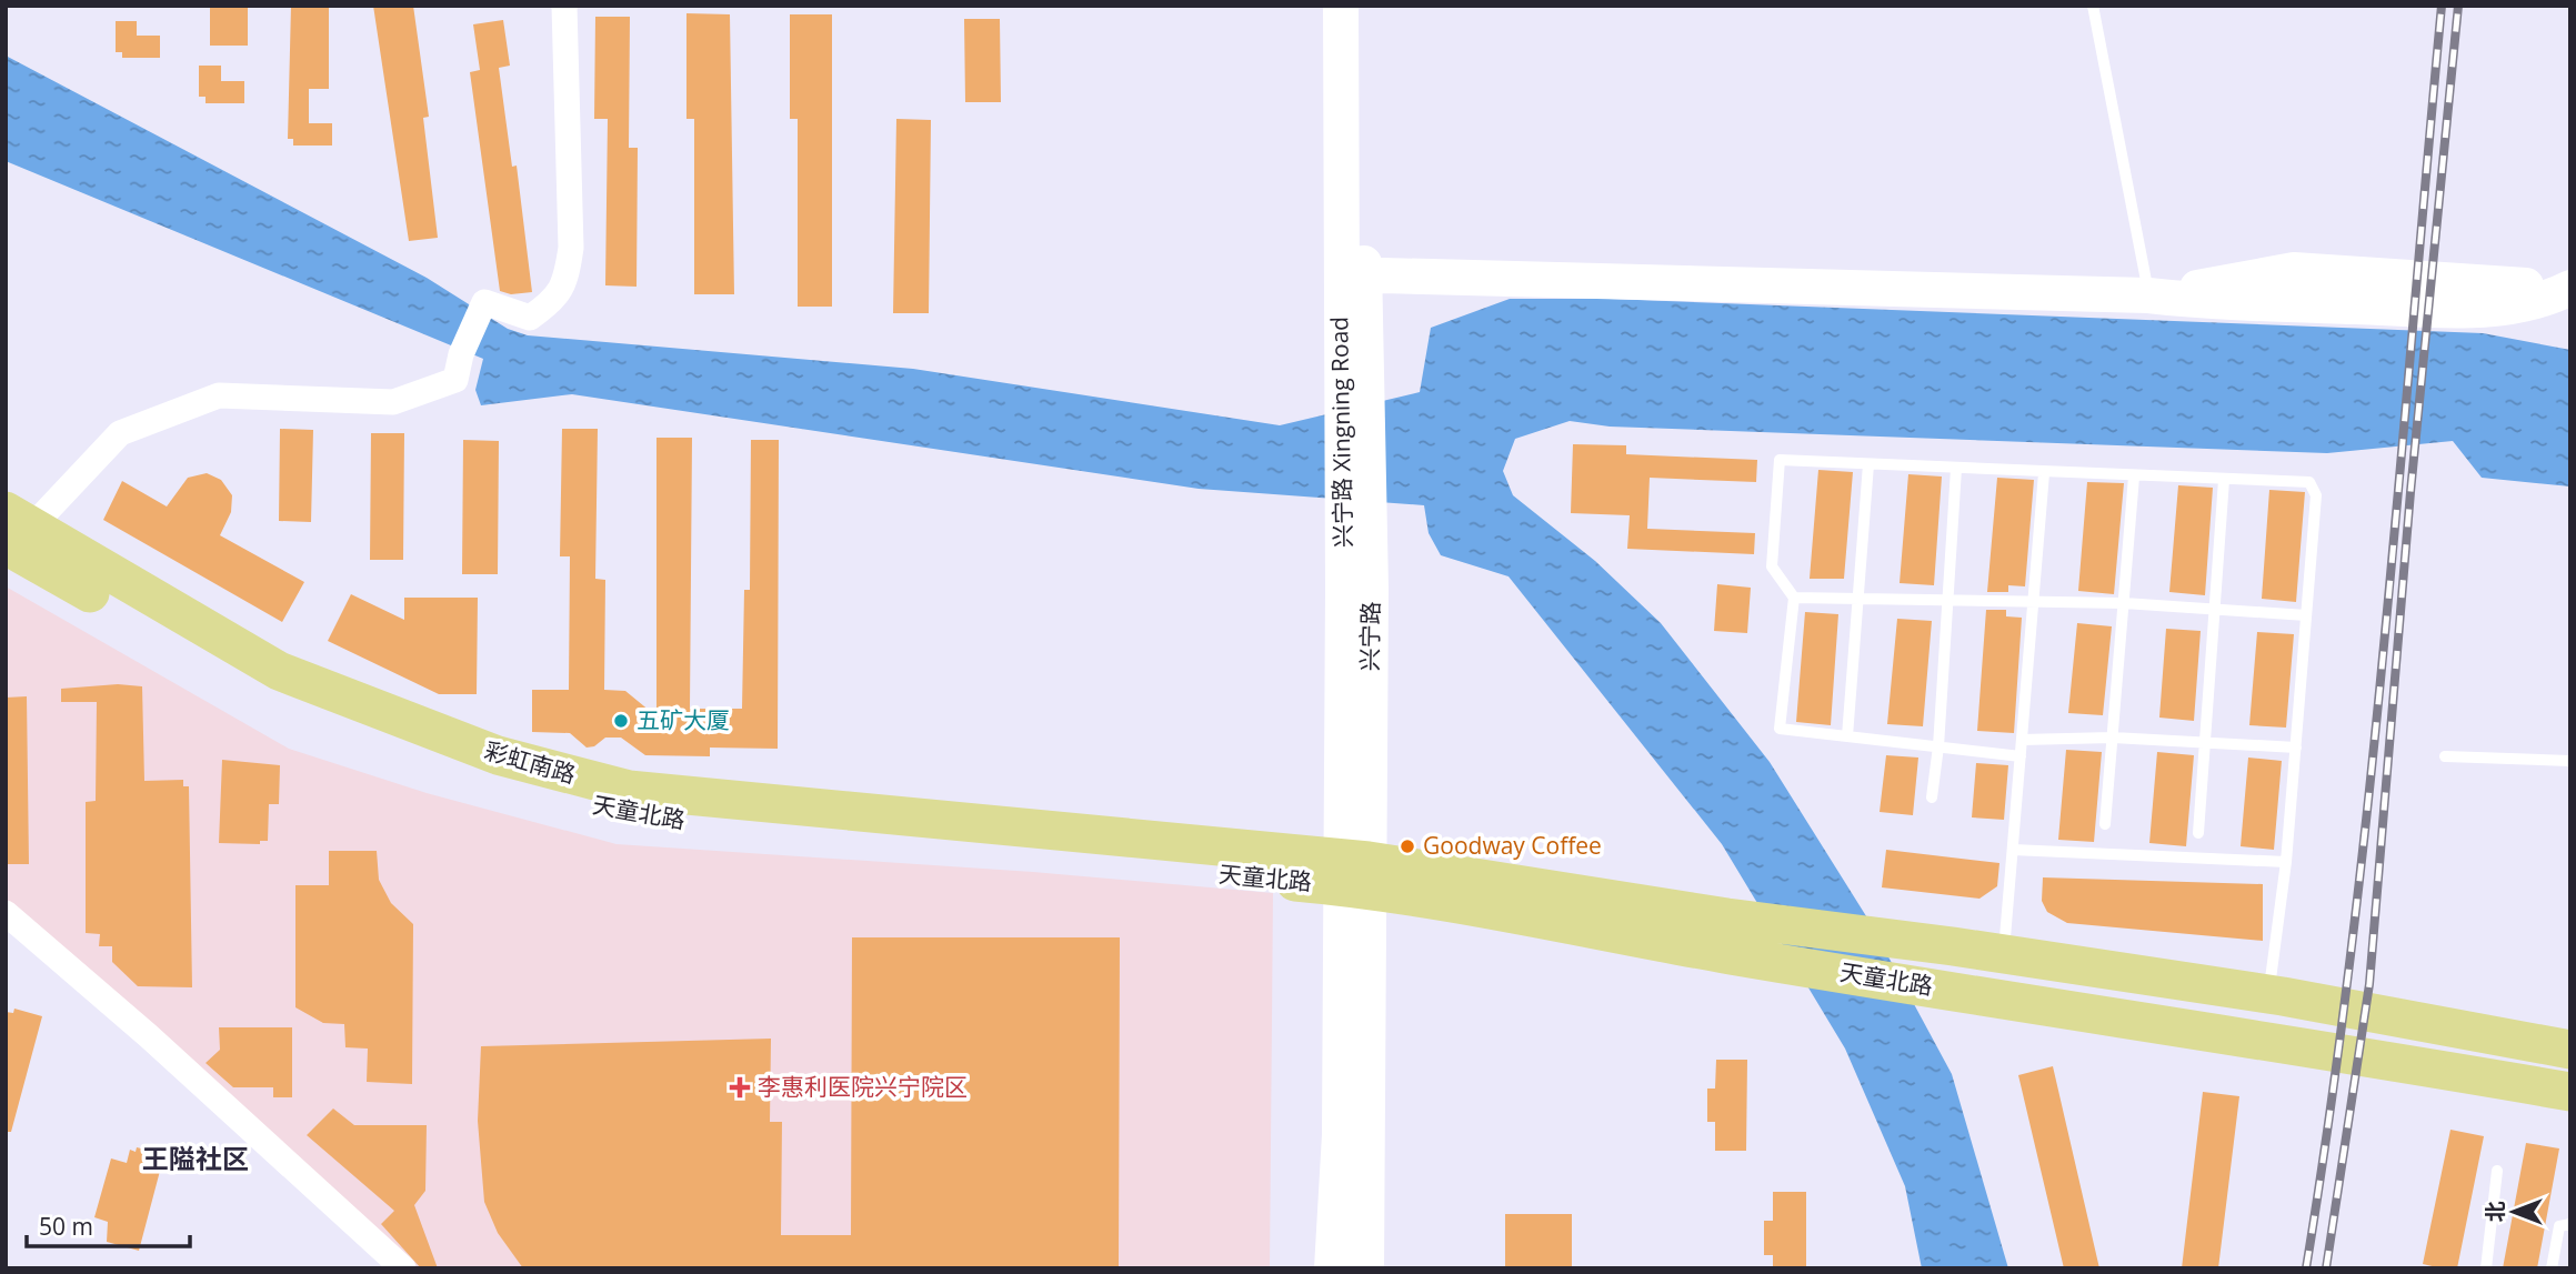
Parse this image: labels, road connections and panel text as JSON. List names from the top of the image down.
{
  "streets": {
    "main road": [
      "兴宁路 Xingning Road",
      "兴宁路",
      "彩虹南路",
      "天童北路"
    ]
  },
  "crossings": [
    ["兴宁路 Xingning Road", "兴宁路"],
    ["兴宁路", "彩虹南路"],
    ["兴宁路", "天童北路"],
    ["彩虹南路", "天童北路"]
  ],
  "districts": ["王隘社区"],
  "places": {
    "other": ["五矿大厦", "Goodway Coffee"],
    "health": ["李惠利医院兴宁院区"]
  },
  "scale_bar": "50 m",
  "north": "left"
}
